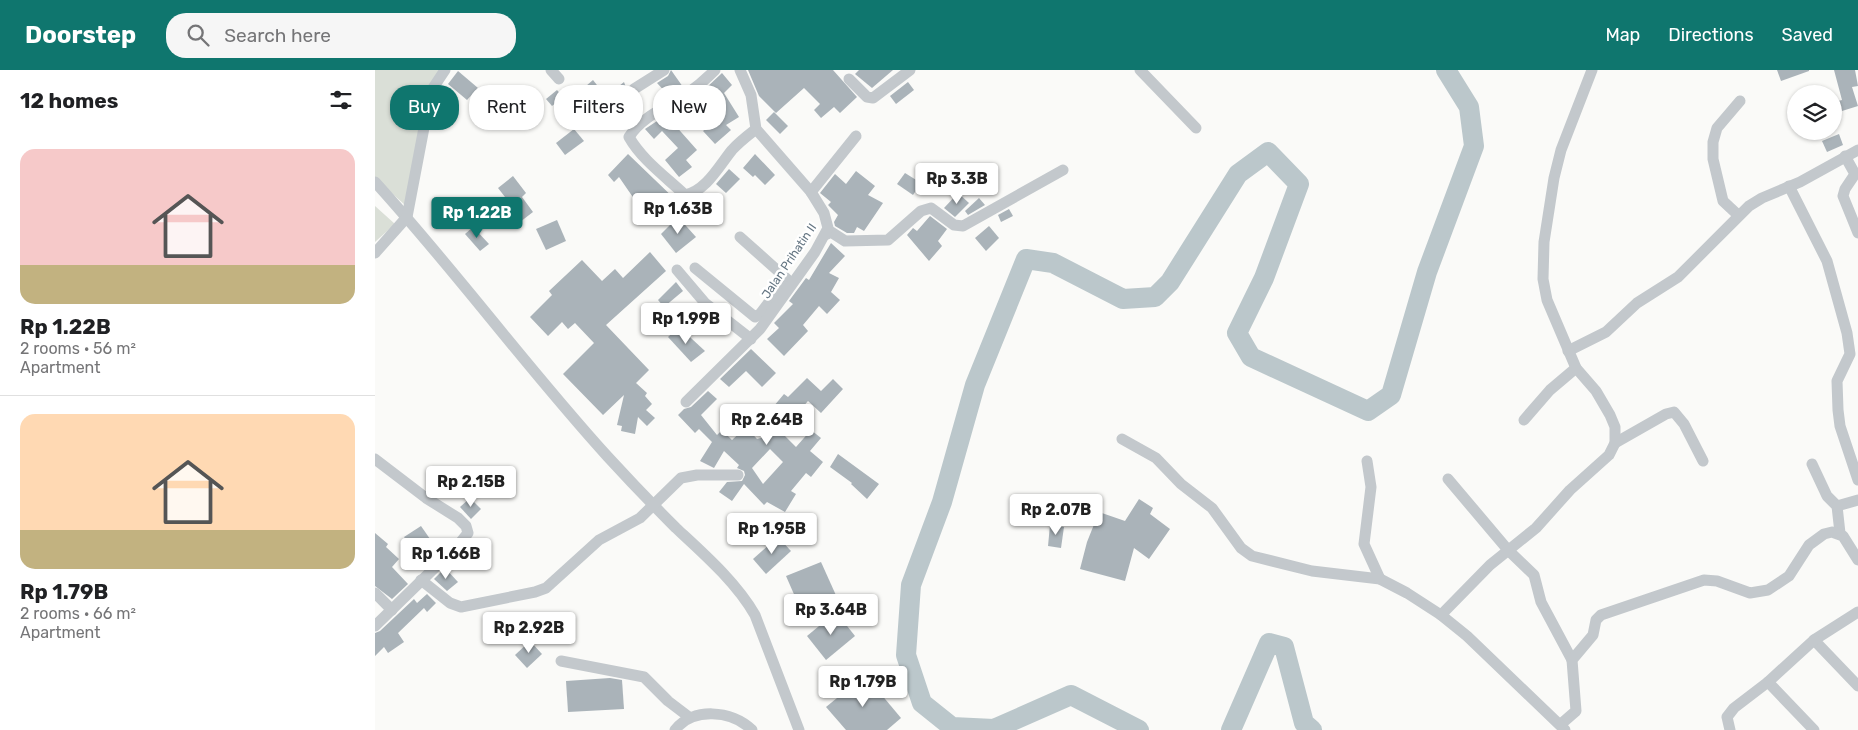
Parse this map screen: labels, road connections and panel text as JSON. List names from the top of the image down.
{
  "streets": {
    "street": ["Jalan Prihatin II"]
  },
  "page": {
    "header": "Doorstep",
    "search": "Search here",
    "nav": ["Map", "Directions", "Saved"],
    "heading": "12 homes",
    "chip": [
      "Buy",
      "Rent",
      "Filters",
      "New"
    ],
    "list": [
      {
        "name": "Rp 1.22B",
        "note": "2 rooms · 56 m² · Apartment"
      },
      {
        "name": "Rp 1.79B",
        "note": "2 rooms · 66 m² · Apartment"
      }
    ],
    "price": [
      "Rp 3.3B",
      "Rp 1.63B",
      "Rp 1.22B",
      "Rp 1.99B",
      "Rp 2.64B",
      "Rp 2.15B",
      "Rp 2.07B",
      "Rp 1.95B",
      "Rp 1.66B",
      "Rp 3.64B",
      "Rp 2.92B",
      "Rp 1.79B"
    ]
  }
}
